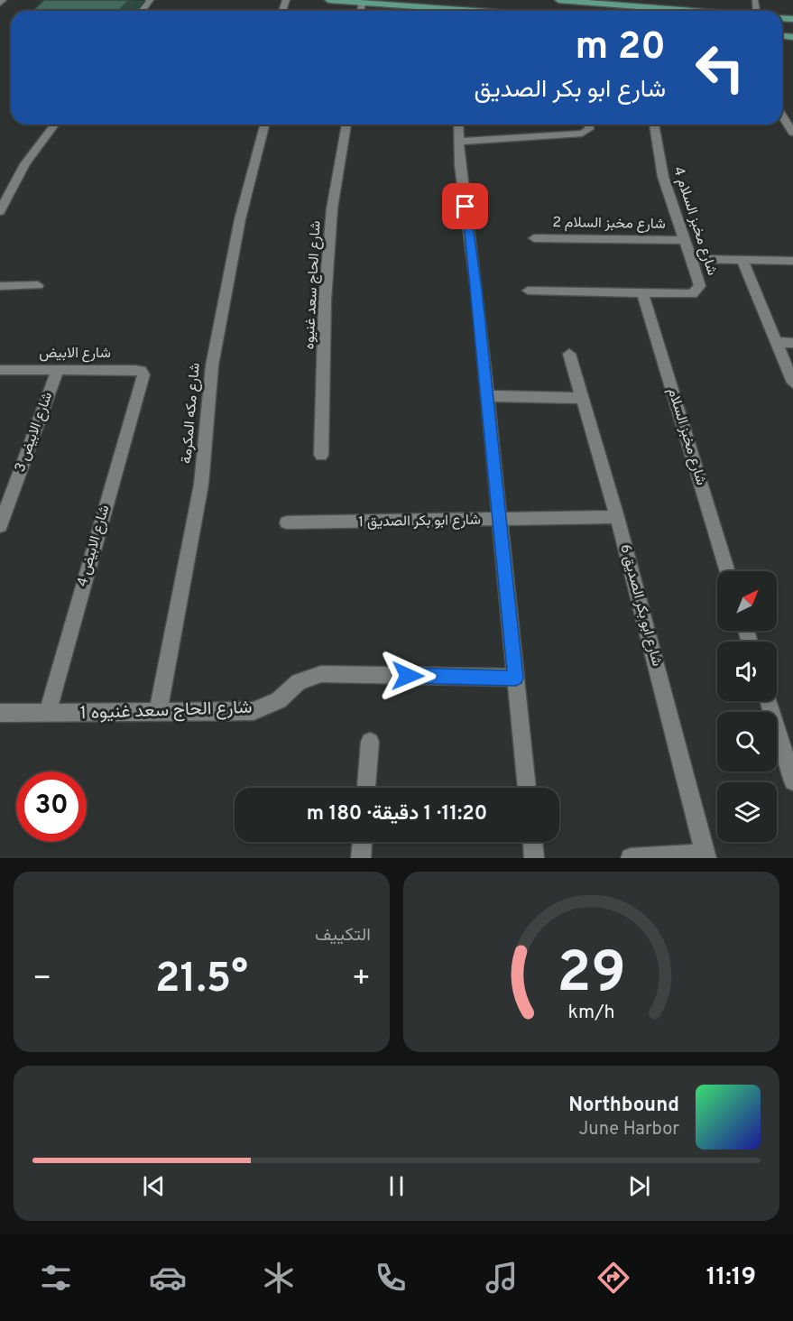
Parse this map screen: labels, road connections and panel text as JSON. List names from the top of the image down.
{
  "streets": {
    "street": [
      "شارع مخبز السلام 4",
      "شارع مخبز السلام 2",
      "شارع الحاج سعد غنيوه",
      "شارع الابيض",
      "شارع مكه المكرمة",
      "شارع الابيض 3",
      "شارع مخبز السلام",
      "شارع ابو بكر الصديق 1",
      "شارع الابيض 4",
      "شارع ابو بكر الصديق 6",
      "شارع الحاج سعد غنيوه 1"
    ]
  },
  "crossings": [
    ["شارع مخبز السلام 4", "شارع مخبز السلام 2"],
    ["شارع مخبز السلام 4", "شارع مخبز السلام"],
    ["شارع الابيض", "شارع الابيض 3"],
    ["شارع الابيض", "شارع الابيض 4"],
    ["شارع مكه المكرمة", "شارع الحاج سعد غنيوه 1"],
    ["شارع ابو بكر الصديق 1", "شارع ابو بكر الصديق 6"],
    ["شارع الابيض 4", "شارع الحاج سعد غنيوه 1"]
  ],
  "north": "top right",
  "page": {
    "turn": ["20 m", "شارع ابو بكر الصديق"],
    "limit": "30",
    "trip": "11:20 · 1 دقيقة · 180 m",
    "tile": "التكييف",
    "heat": ["−", "21.5°", "+"],
    "song": ["Northbound", "June Harbor"],
    "tabs": "11:19",
    "gauge": ["29", "km/h"]
  }
}
